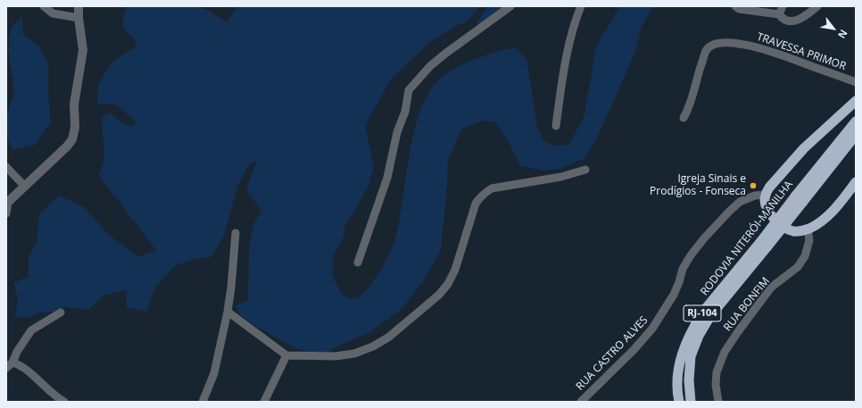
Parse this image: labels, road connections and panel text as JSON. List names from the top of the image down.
{
  "streets": {
    "highway": ["RODOVIA NITERÓI-MANILHA", "RJ-104"],
    "street": ["TRAVESSA PRIMOR", "RUA BONFIM", "RUA CASTRO ALVES"]
  },
  "places": ["Igreja Sinais e Prodígios - Fonseca"],
  "north": "bottom right"
}
